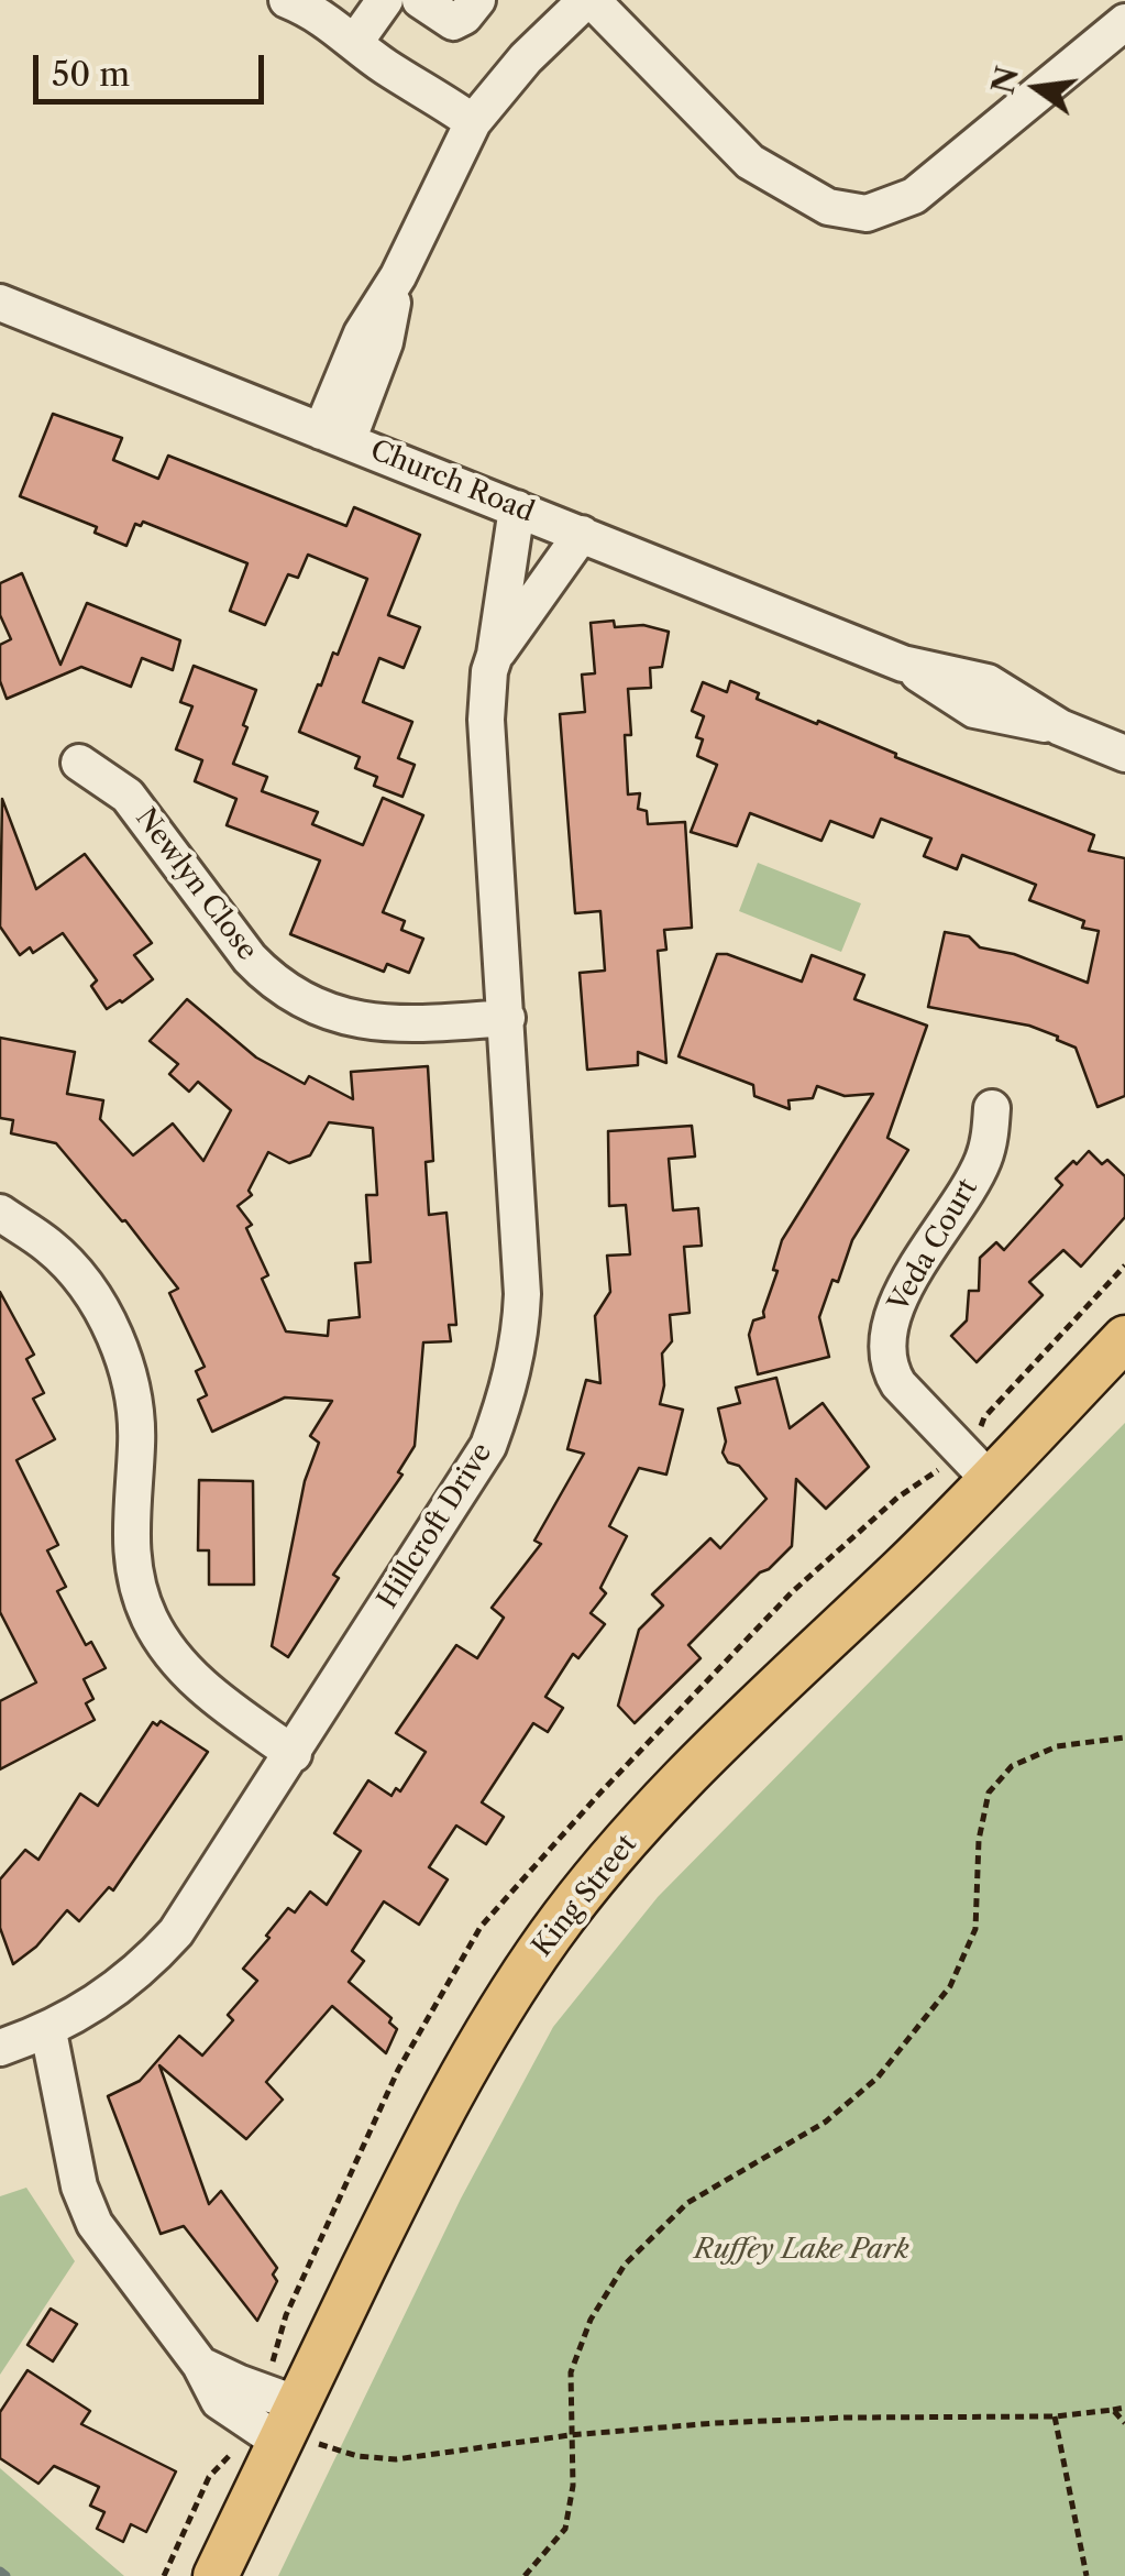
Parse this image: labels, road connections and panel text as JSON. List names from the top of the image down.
{
  "streets": {
    "main road": ["King Street"],
    "street": [
      "Church Road",
      "Newlyn Close",
      "Veda Court",
      "Hillcroft Drive"
    ]
  },
  "crossings": [
    ["Church Road", "Hillcroft Drive"],
    ["Newlyn Close", "Hillcroft Drive"],
    ["Veda Court", "King Street"]
  ],
  "parks": ["Ruffey Lake Park"],
  "scale_bar": "50 m",
  "north": "left"
}
